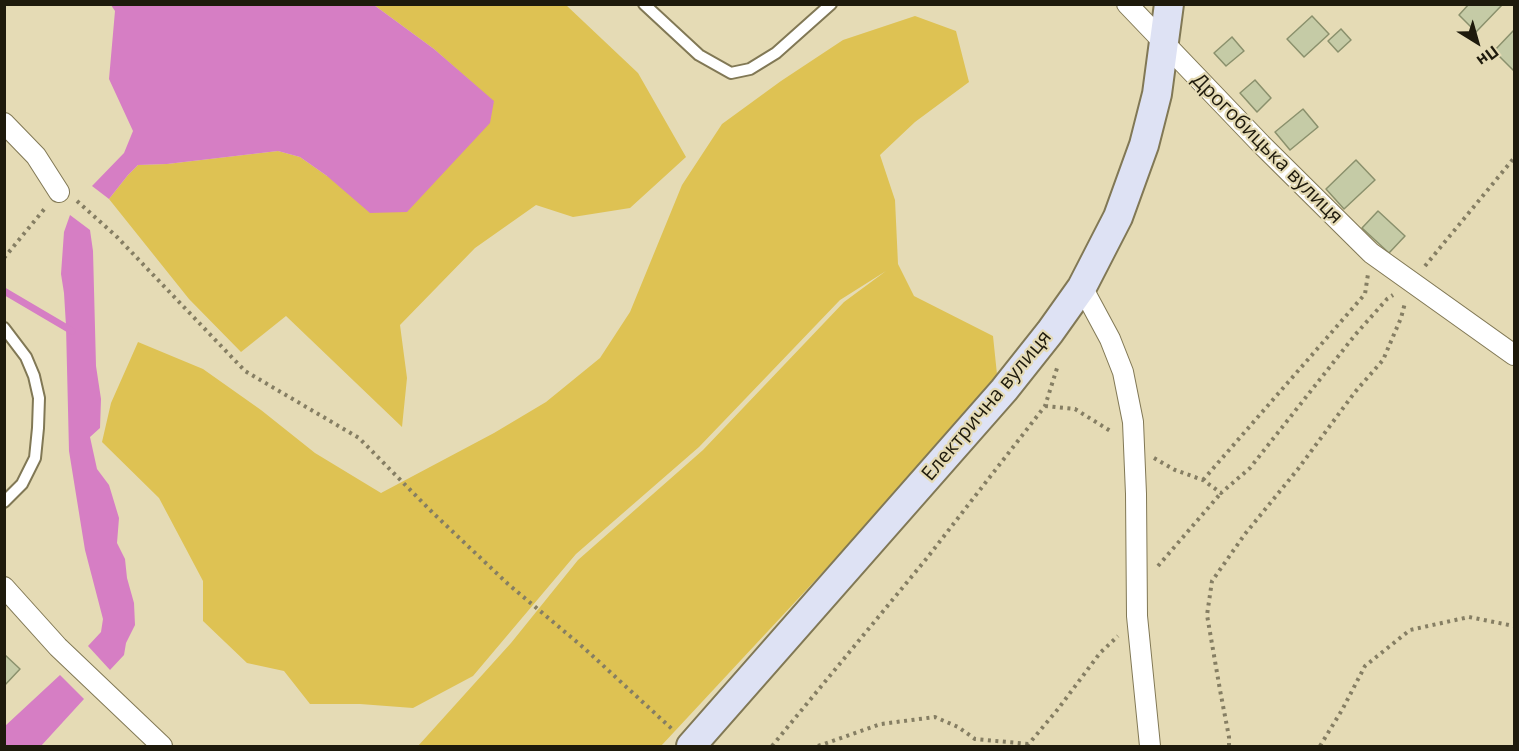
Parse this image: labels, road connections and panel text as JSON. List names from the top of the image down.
{
  "streets": {
    "street": ["Дрогобицька вулиця", "Електрична вулиця"]
  },
  "crossings": [
    ["Дрогобицька вулиця", "Електрична вулиця"]
  ],
  "north": "bottom right"
}
